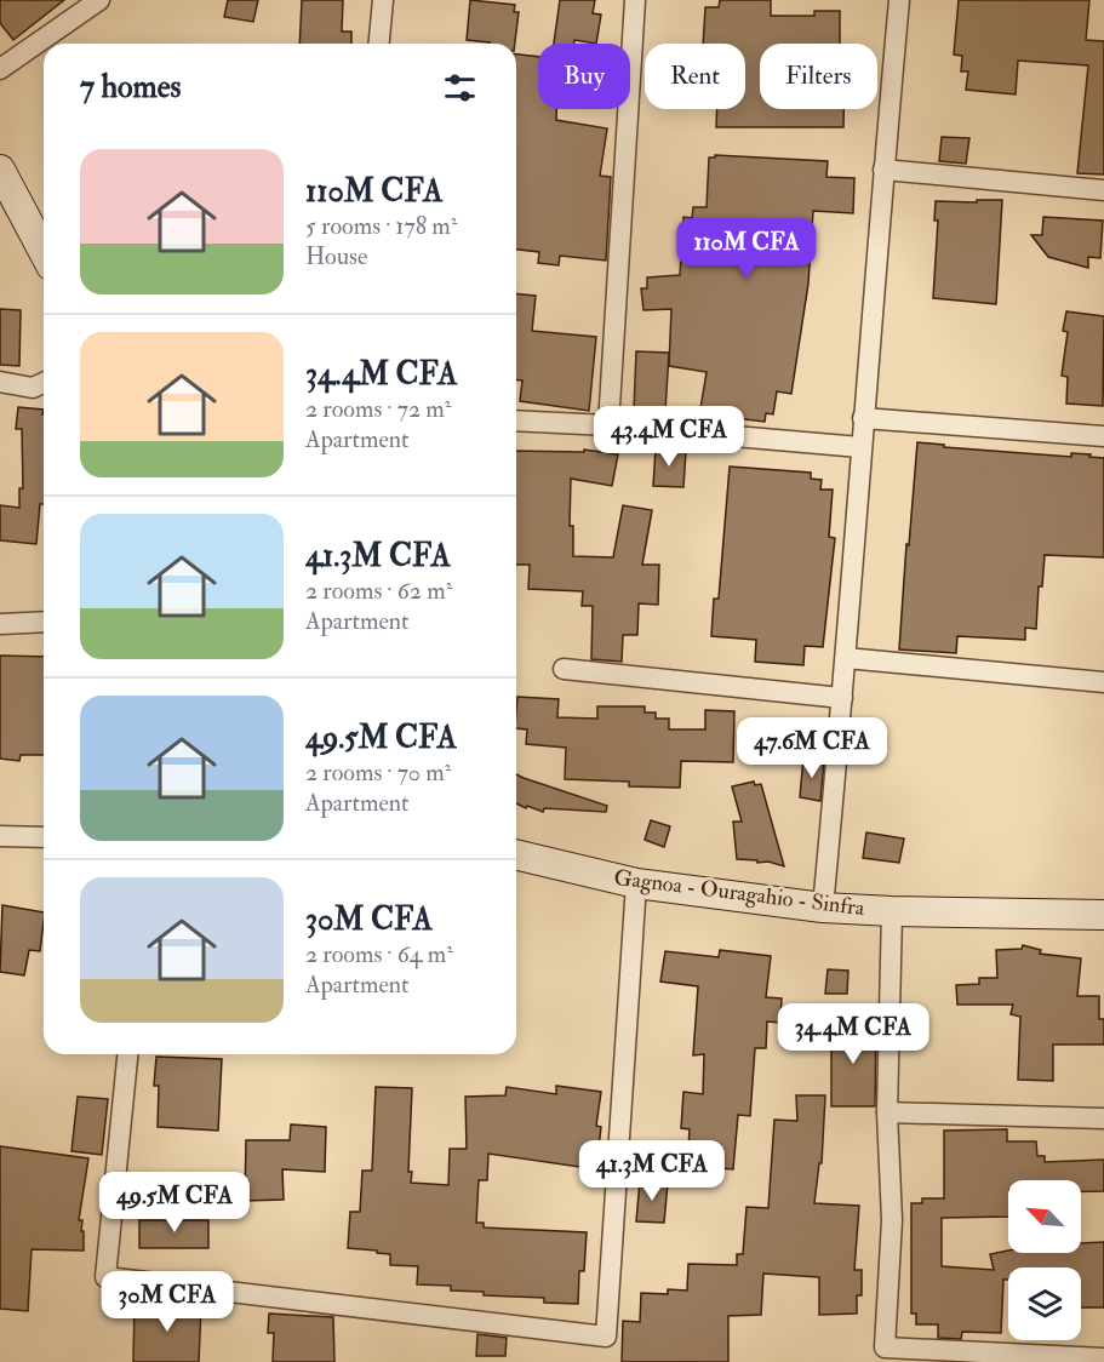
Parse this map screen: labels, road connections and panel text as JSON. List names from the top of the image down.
{
  "streets": {
    "main road": ["Gagnoa - Ouragahio - Sinfra"]
  },
  "north": "top left",
  "page": {
    "chip": ["Buy", "Rent", "Filters"],
    "heading": "7 homes",
    "list": [
      {
        "name": "110M CFA",
        "note": "5 rooms · 178 m² · House"
      },
      {
        "name": "34.4M CFA",
        "note": "2 rooms · 72 m² · Apartment"
      },
      {
        "name": "41.3M CFA",
        "note": "2 rooms · 62 m² · Apartment"
      },
      {
        "name": "49.5M CFA",
        "note": "2 rooms · 70 m² · Apartment"
      },
      {
        "name": "30M CFA",
        "note": "2 rooms · 64 m² · Apartment"
      }
    ],
    "price": [
      "110M CFA",
      "43.4M CFA",
      "47.6M CFA",
      "34.4M CFA",
      "41.3M CFA",
      "49.5M CFA",
      "30M CFA"
    ]
  }
}
